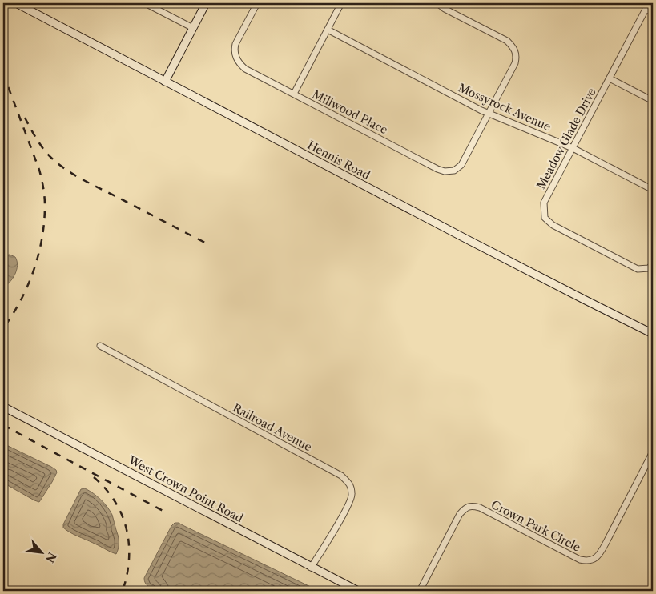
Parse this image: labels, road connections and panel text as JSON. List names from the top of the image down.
{
  "streets": {
    "street": [
      "Mossyrock Avenue",
      "Millwood Place",
      "Meadow Glade Drive",
      "Hennis Road",
      "Railroad Avenue",
      "West Crown Point Road",
      "Crown Park Circle"
    ]
  },
  "crossings": [
    ["Mossyrock Avenue", "Millwood Place"],
    ["Mossyrock Avenue", "Meadow Glade Drive"],
    ["Railroad Avenue", "West Crown Point Road"]
  ],
  "north": "bottom right"
}
